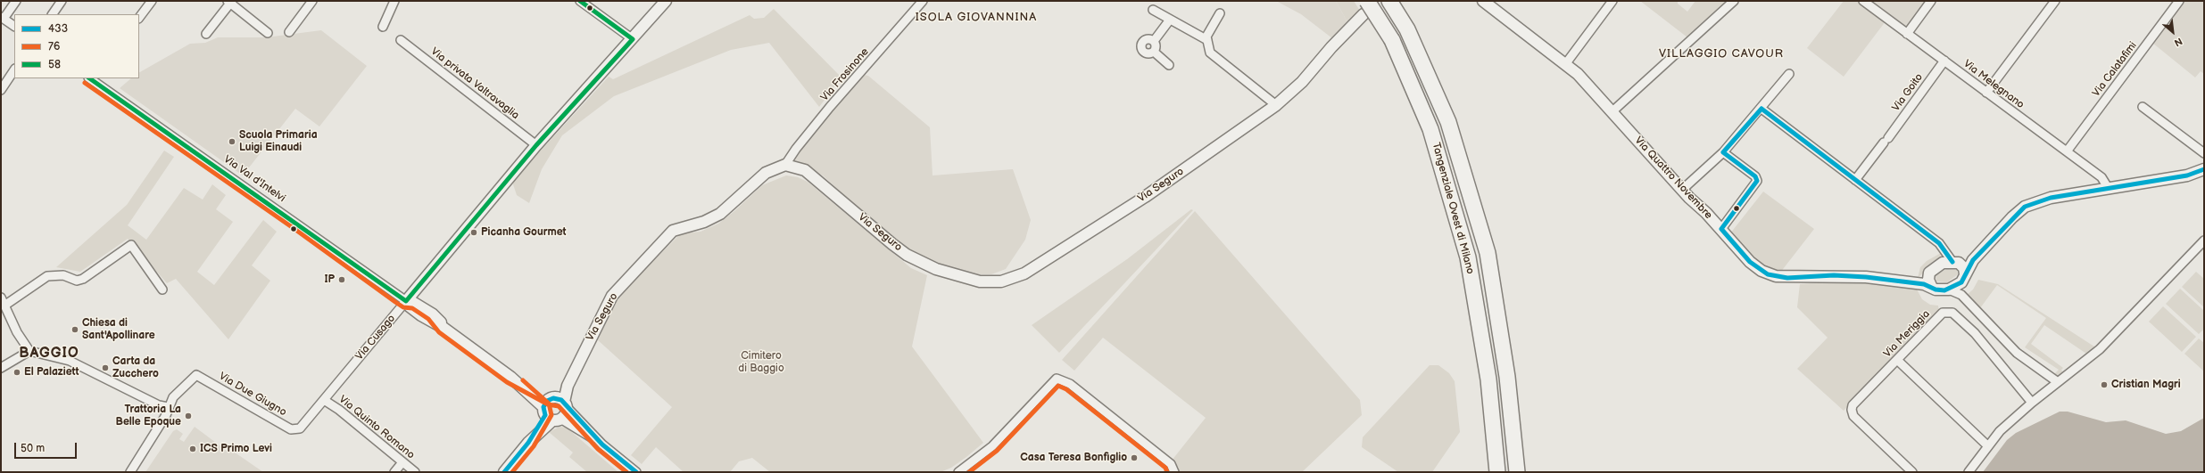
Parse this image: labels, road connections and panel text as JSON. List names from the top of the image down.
{
  "streets": {
    "highway": ["Tangenziale Ovest di Milano"],
    "street": [
      "Via Calatafimi",
      "Via Frosinone",
      "Via privata Valtravaglia",
      "Via Melegnano",
      "Via Goito",
      "Via Quattro Novembre",
      "Via Val d'Intelvi",
      "Via Seguro",
      "Via Meriggia",
      "Via Cusago",
      "Via Due Giugno",
      "Via Quinto Romano"
    ]
  },
  "crossings": [
    ["Via Calatafimi", "Via Melegnano"],
    ["Via Frosinone", "Via Seguro"],
    ["Via privata Valtravaglia", "Via Cusago"],
    ["Via Melegnano", "Via Goito"],
    ["Via Val d'Intelvi", "Via Cusago"],
    ["Via Seguro", "Tangenziale Ovest di Milano"],
    ["Via Cusago", "Via Due Giugno"],
    ["Via Cusago", "Via Quinto Romano"]
  ],
  "districts": ["ISOLA GIOVANNINA", "VILLAGGIO CAVOUR", "BAGGIO"],
  "parks": ["Cimitero di Baggio"],
  "places": [
    "Scuola Primaria Luigi Einaudi",
    "Picanha Gourmet",
    "IP",
    "Chiesa di Sant'Apollinare",
    "Carta da Zucchero",
    "El Palaziett",
    "Cristian Magri",
    "Trattoria La Belle Epoque",
    "ICS Primo Levi",
    "Casa Teresa Bonfiglio"
  ],
  "lines": ["transit line 58", "transit line 76", "transit line 433"],
  "legend": ["433", "76", "58"],
  "scale_bar": "50 m",
  "north": "bottom right"
}
